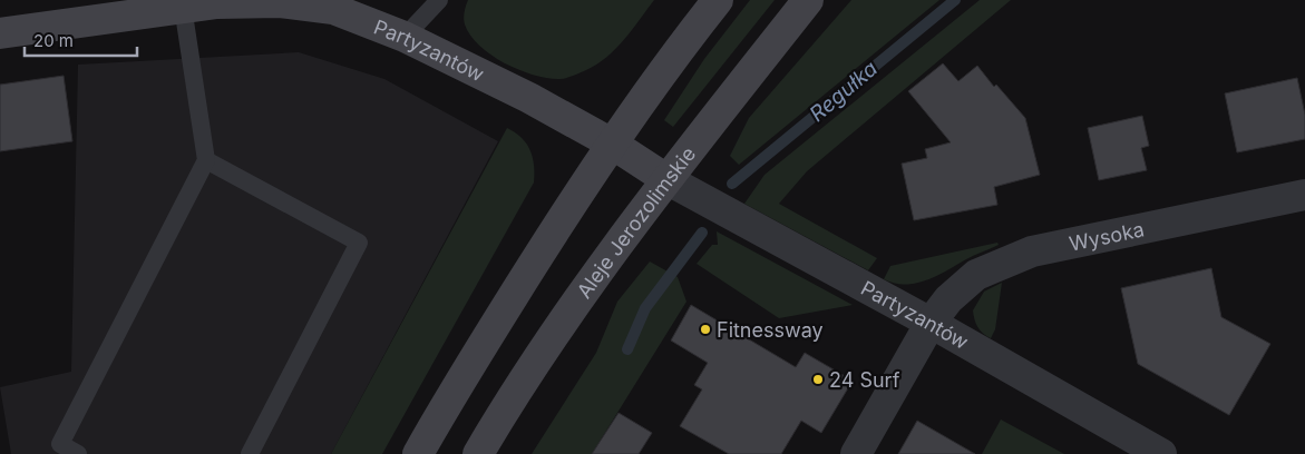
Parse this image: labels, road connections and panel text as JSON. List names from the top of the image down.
{
  "streets": {
    "main road": ["Partyzantów", "Aleje Jerozolimskie"],
    "street": ["Wysoka"]
  },
  "crossings": [
    ["Partyzantów", "Aleje Jerozolimskie"],
    ["Partyzantów", "Wysoka"]
  ],
  "water": ["Regułka"],
  "places": ["Fitnessway", "24 Surf"],
  "scale_bar": "20 m"
}
